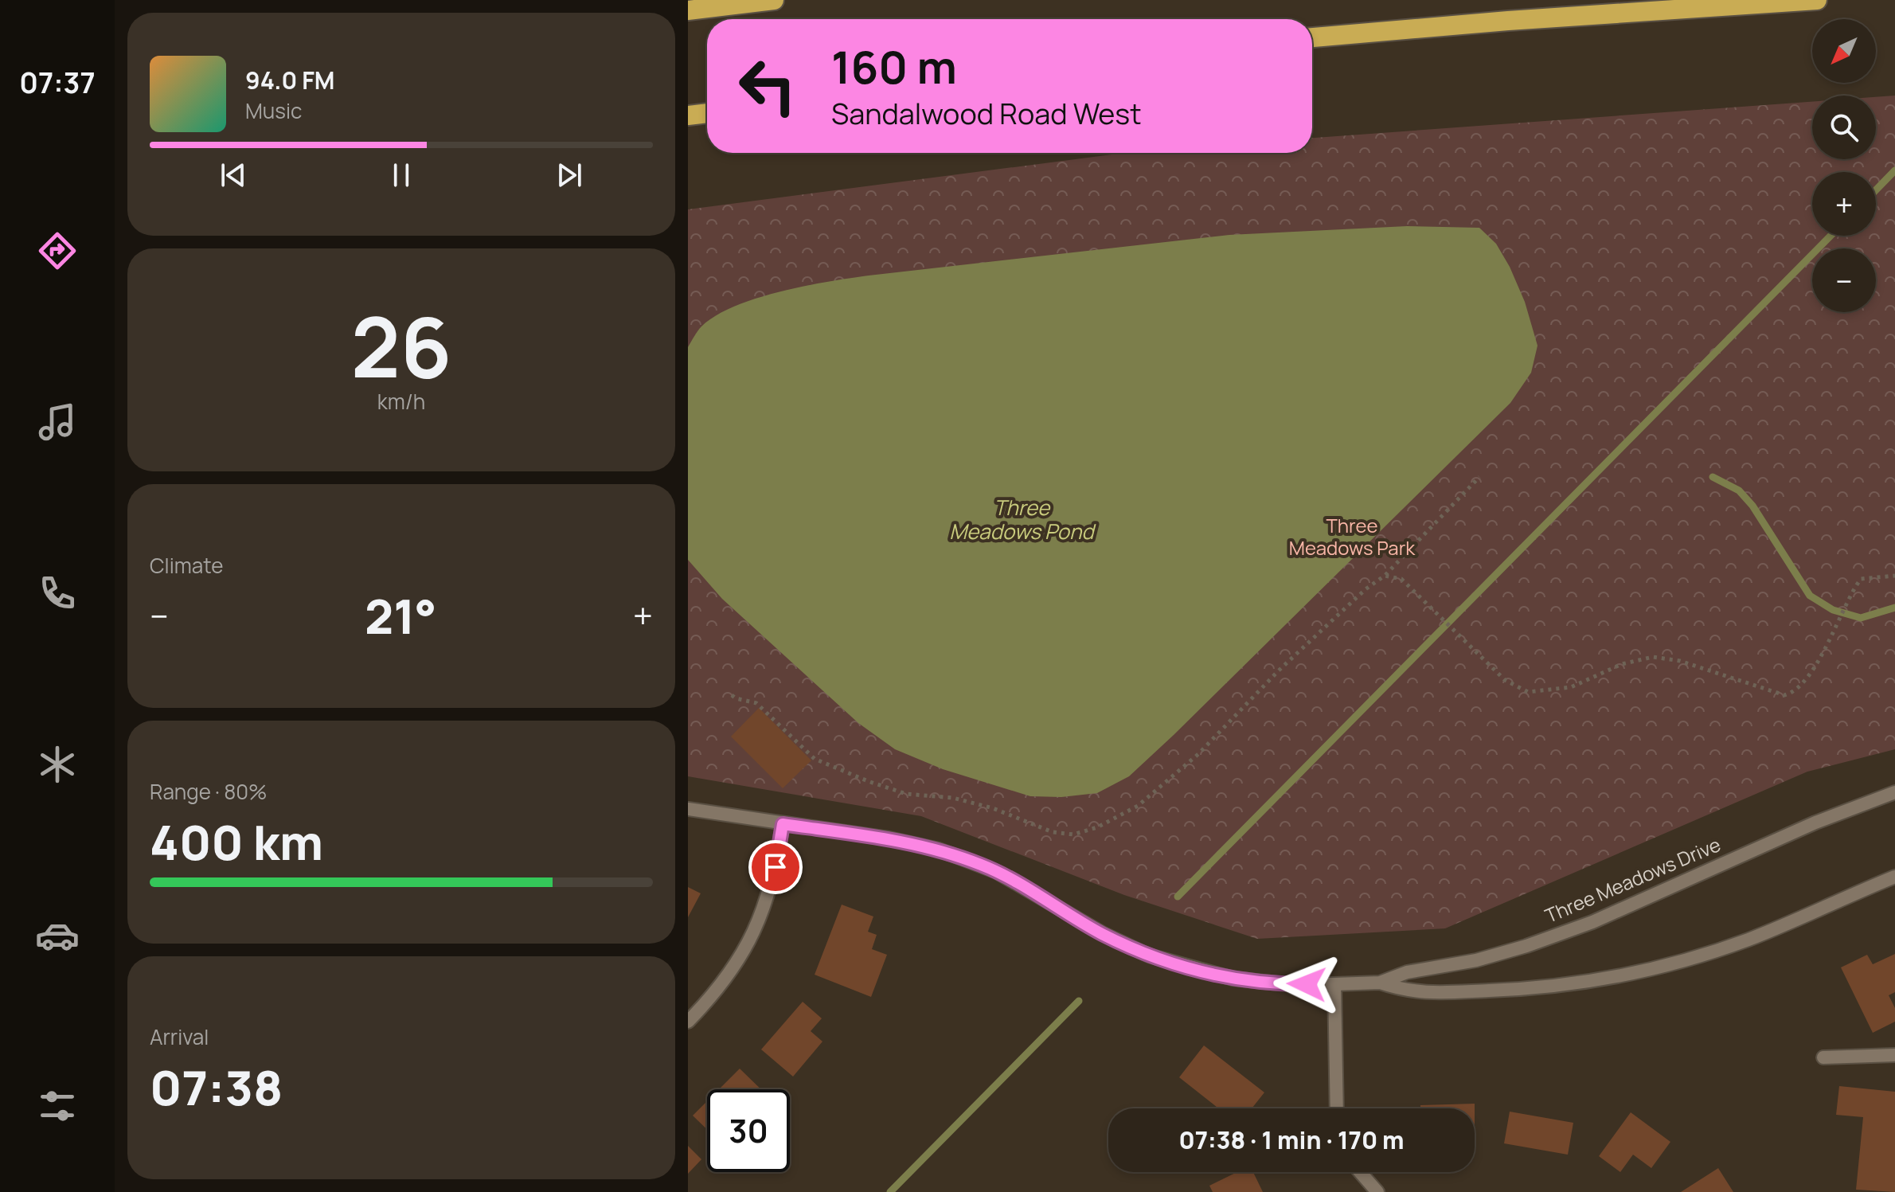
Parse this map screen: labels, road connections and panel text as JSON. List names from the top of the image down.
{
  "streets": {
    "street": ["Three Meadows Drive"]
  },
  "water": ["Three Meadows Pond"],
  "parks": ["Three Meadows Park"],
  "north": "bottom left",
  "page": {
    "tabs": "07:37",
    "map_buttons": ["+", "−"],
    "turn": ["160 m", "Sandalwood Road West"],
    "song": ["94.0 FM", "Music"],
    "tile": [
      ["26", "km/h"],
      "Climate",
      ["Range · 80%", "400 km"],
      ["Arrival", "07:38"]
    ],
    "heat": ["−", "21°", "+"],
    "limit": "30",
    "trip": "07:38 · 1 min · 170 m"
  }
}
